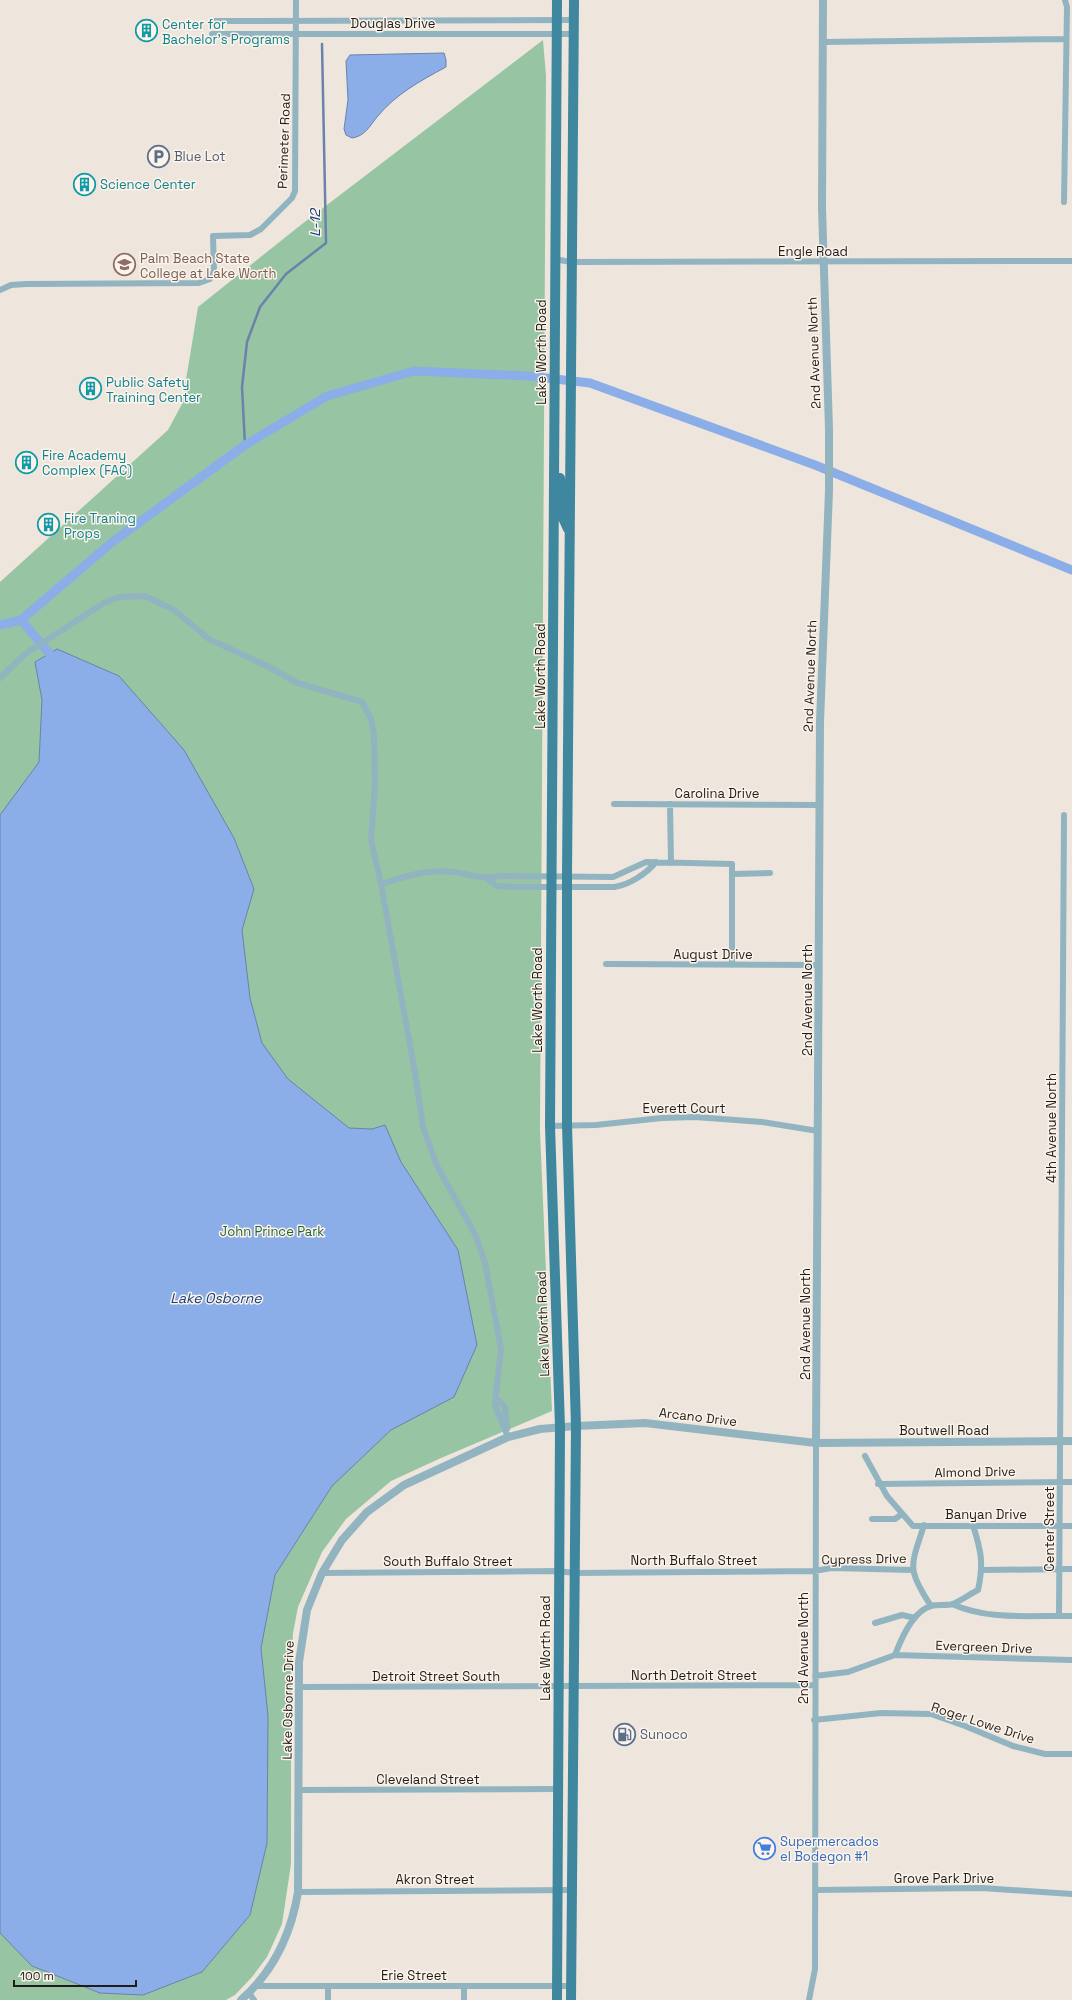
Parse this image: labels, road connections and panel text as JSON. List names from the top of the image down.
{
  "streets": {
    "main road": ["Lake Worth Road"],
    "street": [
      "Douglas Drive",
      "Perimeter Road",
      "Engle Road",
      "2nd Avenue North",
      "Carolina Drive",
      "August Drive",
      "Everett Court",
      "4th Avenue North",
      "Arcano Drive",
      "Boutwell Road",
      "Almond Drive",
      "Banyan Drive",
      "Center Street",
      "Cypress Drive",
      "North Buffalo Street",
      "South Buffalo Street",
      "Evergreen Drive",
      "North Detroit Street",
      "Detroit Street South",
      "Lake Osborne Drive",
      "Roger Lowe Drive",
      "Cleveland Street",
      "Grove Park Drive",
      "Akron Street",
      "Erie Street"
    ]
  },
  "crossings": [
    ["Douglas Drive", "Perimeter Road"],
    ["Douglas Drive", "Lake Worth Road"],
    ["Engle Road", "Lake Worth Road"],
    ["Engle Road", "2nd Avenue North"],
    ["Lake Worth Road", "Everett Court"],
    ["Lake Worth Road", "South Buffalo Street"],
    ["Lake Worth Road", "Detroit Street South"],
    ["Lake Worth Road", "Lake Osborne Drive"],
    ["Lake Worth Road", "Cleveland Street"],
    ["Lake Worth Road", "Akron Street"],
    ["Lake Worth Road", "Erie Street"],
    ["2nd Avenue North", "Carolina Drive"],
    ["2nd Avenue North", "August Drive"],
    ["2nd Avenue North", "Everett Court"],
    ["2nd Avenue North", "Arcano Drive"],
    ["2nd Avenue North", "Boutwell Road"],
    ["2nd Avenue North", "Cypress Drive"],
    ["2nd Avenue North", "North Buffalo Street"],
    ["2nd Avenue North", "North Detroit Street"],
    ["2nd Avenue North", "Roger Lowe Drive"],
    ["2nd Avenue North", "Grove Park Drive"],
    ["4th Avenue North", "Boutwell Road"],
    ["4th Avenue North", "Center Street"],
    ["Arcano Drive", "Boutwell Road"],
    ["Arcano Drive", "Lake Osborne Drive"],
    ["Boutwell Road", "Center Street"],
    ["Almond Drive", "Center Street"],
    ["Banyan Drive", "Center Street"],
    ["Banyan Drive", "Cypress Drive"],
    ["Cypress Drive", "North Buffalo Street"],
    ["North Buffalo Street", "South Buffalo Street"],
    ["South Buffalo Street", "Lake Osborne Drive"],
    ["North Detroit Street", "Detroit Street South"],
    ["Detroit Street South", "Lake Osborne Drive"],
    ["Lake Osborne Drive", "Cleveland Street"],
    ["Lake Osborne Drive", "Akron Street"],
    ["Lake Osborne Drive", "Erie Street"]
  ],
  "water": ["L-12", "Lake Osborne"],
  "parks": ["John Prince Park"],
  "places": {
    "building": [
      "Center for Bachelor’s Programs",
      "Science Center",
      "Public Safety Training Center",
      "Fire Academy Complex (FAC)",
      "Fire Traning Props"
    ],
    "parking": ["Blue Lot"],
    "school or university": ["Palm Beach State College at Lake Worth"],
    "fuel station": ["Sunoco"],
    "supermarket": ["Supermercados el Bodegon #1"]
  },
  "scale_bar": "100 m"
}
